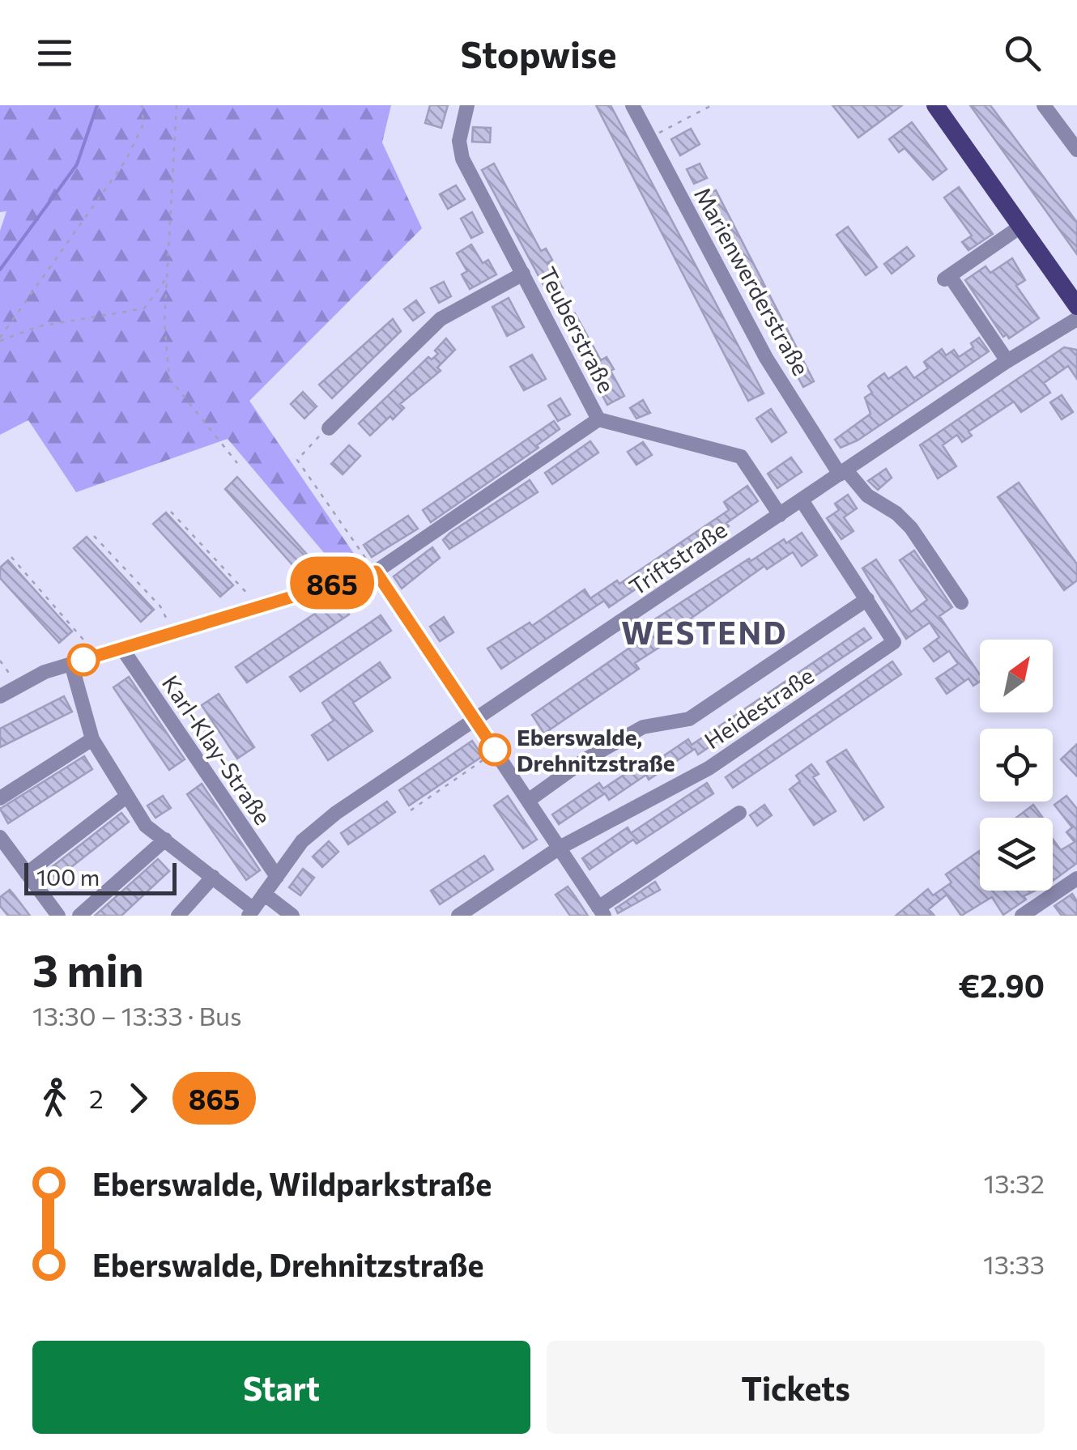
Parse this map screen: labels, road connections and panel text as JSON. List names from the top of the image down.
{
  "streets": {
    "street": [
      "Marienwerderstraße",
      "Teuberstraße",
      "Triftstraße",
      "Heidestraße",
      "Karl-Klay-Straße"
    ]
  },
  "crossings": [
    ["Marienwerderstraße", "Triftstraße"],
    ["Teuberstraße", "Triftstraße"],
    ["Triftstraße", "Heidestraße"],
    ["Triftstraße", "Karl-Klay-Straße"]
  ],
  "districts": ["WESTEND"],
  "places": ["Eberswalde, Drehnitzstraße"],
  "lines": ["bus line 865"],
  "scale_bar": "100 m",
  "north": "top right",
  "page": {
    "header": "Stopwise",
    "on_map": "865",
    "scale": "100 m",
    "heading": ["3 min", "13:30 – 13:33 · Bus", "€2.90"],
    "legs": ["2", "865"],
    "list": [
      {
        "name": "Eberswalde, Wildparkstraße",
        "value": "13:32"
      },
      {
        "name": "Eberswalde, Drehnitzstraße",
        "value": "13:33"
      }
    ],
    "buttons": ["Start", "Tickets"]
  }
}
